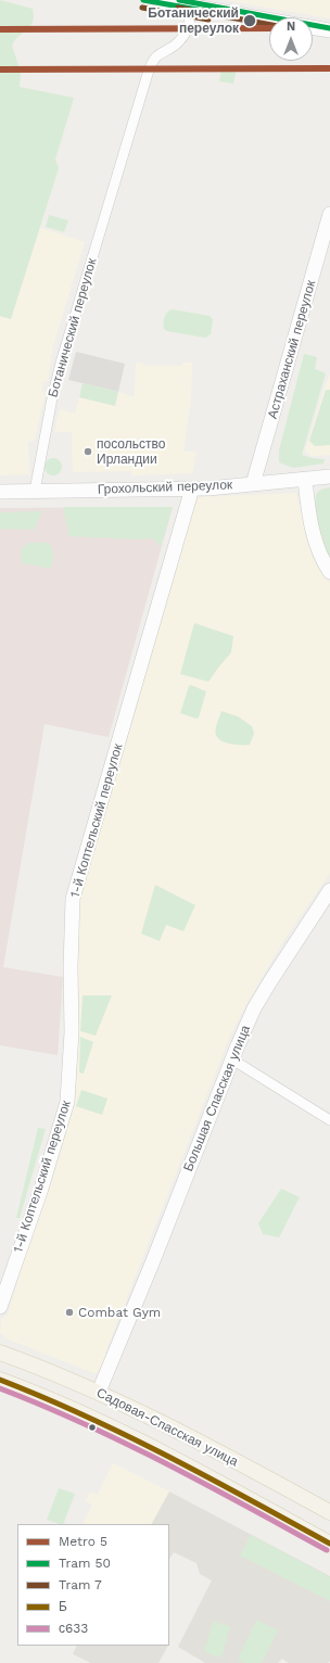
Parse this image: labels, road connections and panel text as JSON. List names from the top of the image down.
{
  "streets": {
    "main road": ["Садовая-Спасская улица"],
    "street": [
      "Ботанический переулок",
      "Астраханский переулок",
      "Грохольский переулок",
      "1-й Коптельский переулок",
      "Большая Спасская улица"
    ]
  },
  "crossings": [
    ["Ботанический переулок", "Грохольский переулок"],
    ["Астраханский переулок", "Грохольский переулок"],
    ["Грохольский переулок", "1-й Коптельский переулок"],
    ["Большая Спасская улица", "Садовая-Спасская улица"]
  ],
  "places": ["Ботанический переулок", "посольство Ирландии", "Combat Gym"],
  "lines": [
    "tram line 50",
    "tram line 7",
    "metro line 5",
    "transit line Б",
    "transit line с633"
  ],
  "legend": [
    "Metro 5",
    "Tram 50",
    "Tram 7",
    "Б",
    "с633"
  ],
  "north": "top"
}
